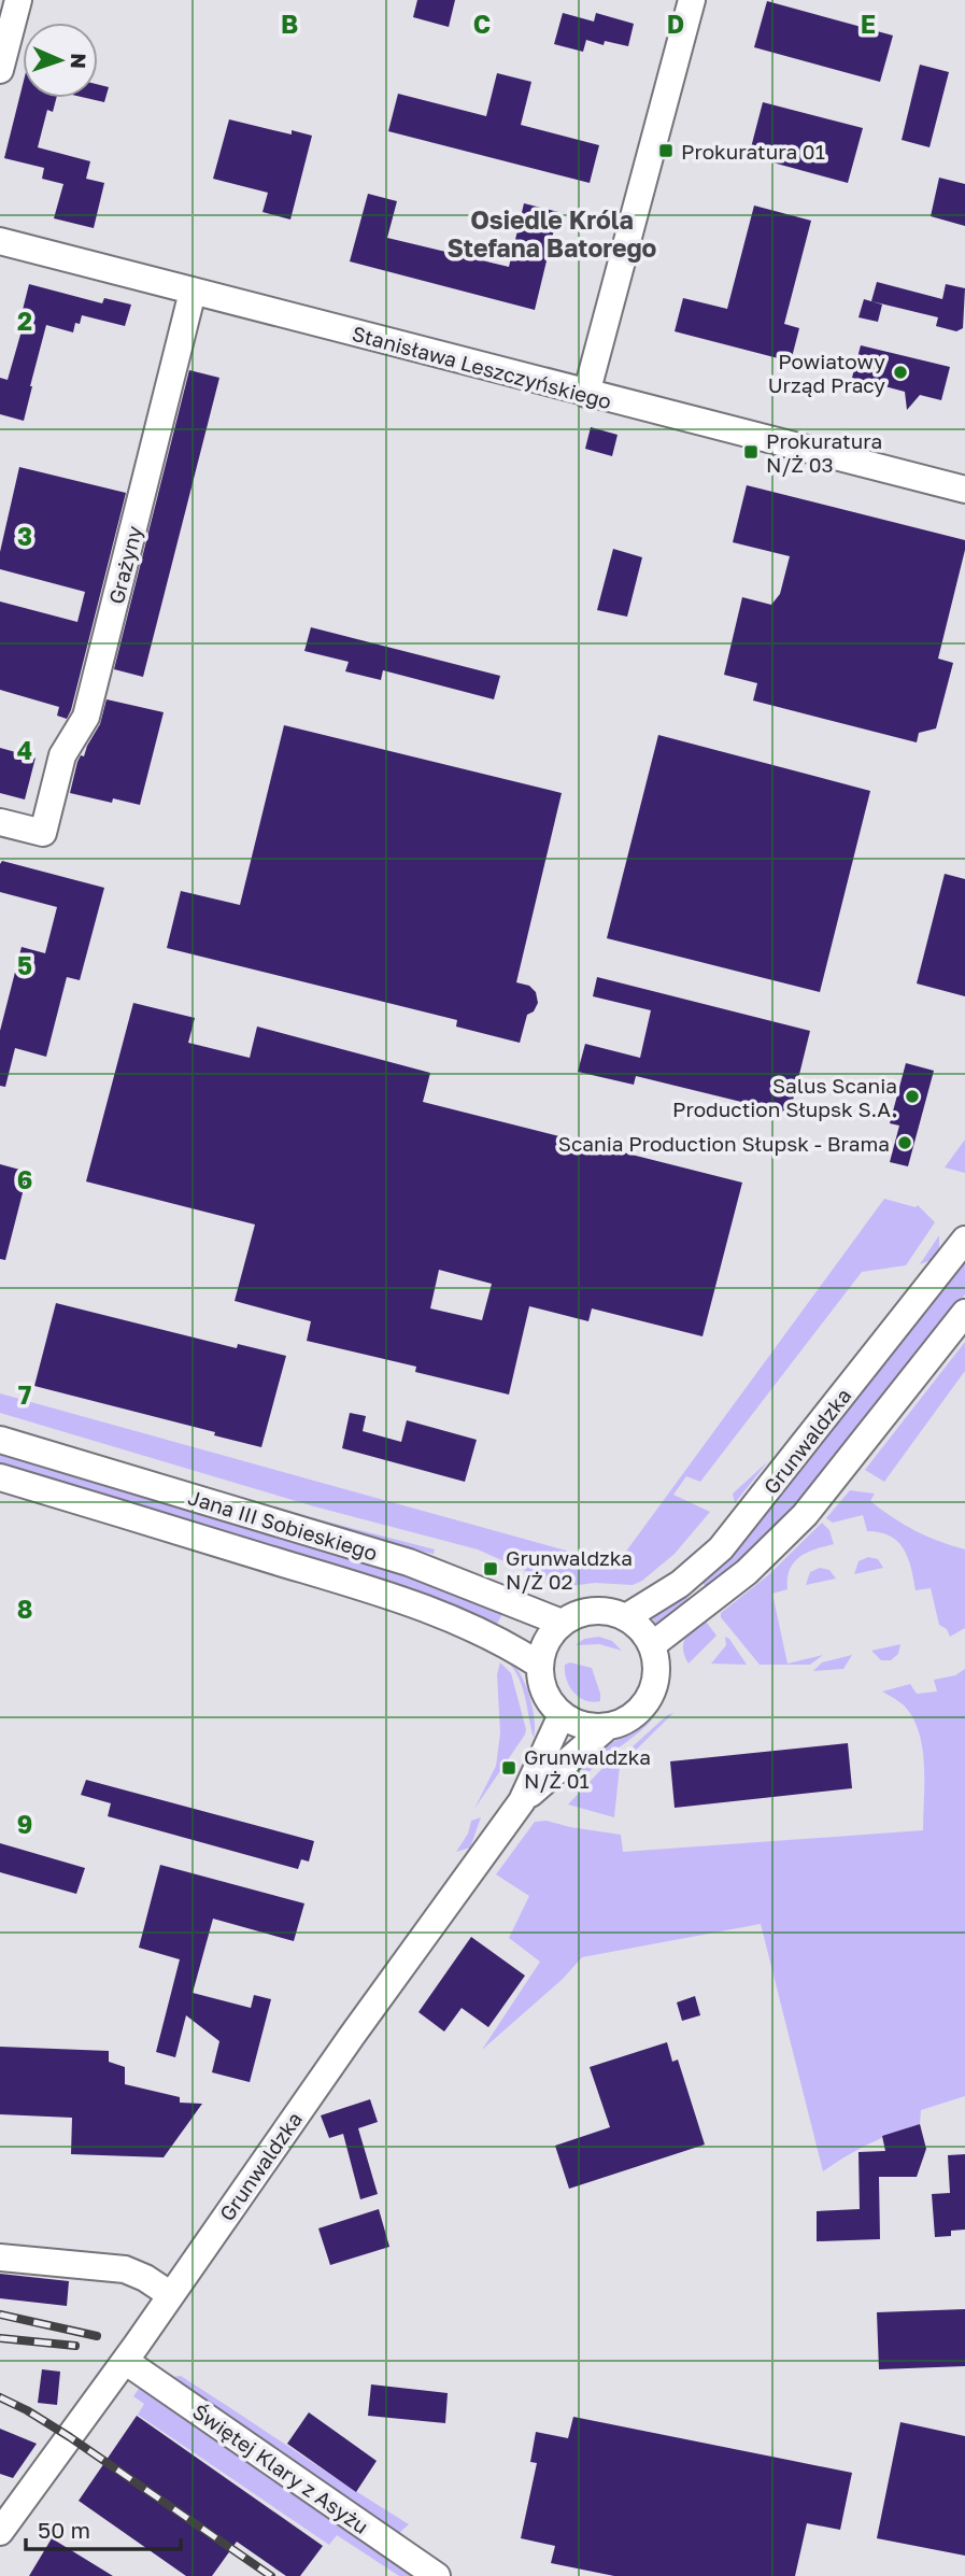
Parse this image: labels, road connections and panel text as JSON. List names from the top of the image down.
{
  "streets": {
    "street": [
      "Stanisława Leszczyńskiego",
      "Grażyny",
      "Grunwaldzka",
      "Jana III Sobieskiego",
      "Świętej Klary z Asyżu"
    ]
  },
  "crossings": [
    ["Stanisława Leszczyńskiego", "Grażyny"],
    ["Grunwaldzka", "Jana III Sobieskiego"],
    ["Grunwaldzka", "Świętej Klary z Asyżu"]
  ],
  "districts": ["Osiedle Króla Stefana Batorego"],
  "places": {
    "transit": [
      "Prokuratura 01",
      "Prokuratura N/Ż 03",
      "Grunwaldzka N/Ż 02",
      "Grunwaldzka N/Ż 01"
    ],
    "other": ["Powiatowy Urząd Pracy", "Salus Scania Production Słupsk S.A.", "Scania Production Słupsk - Brama"]
  },
  "scale_bar": "50 m",
  "north": "right",
  "grid": {
    "columns": [
      "B",
      "C",
      "D",
      "E"
    ],
    "rows": [
      "2",
      "3",
      "4",
      "5",
      "6",
      "7",
      "8",
      "9"
    ]
  }
}
